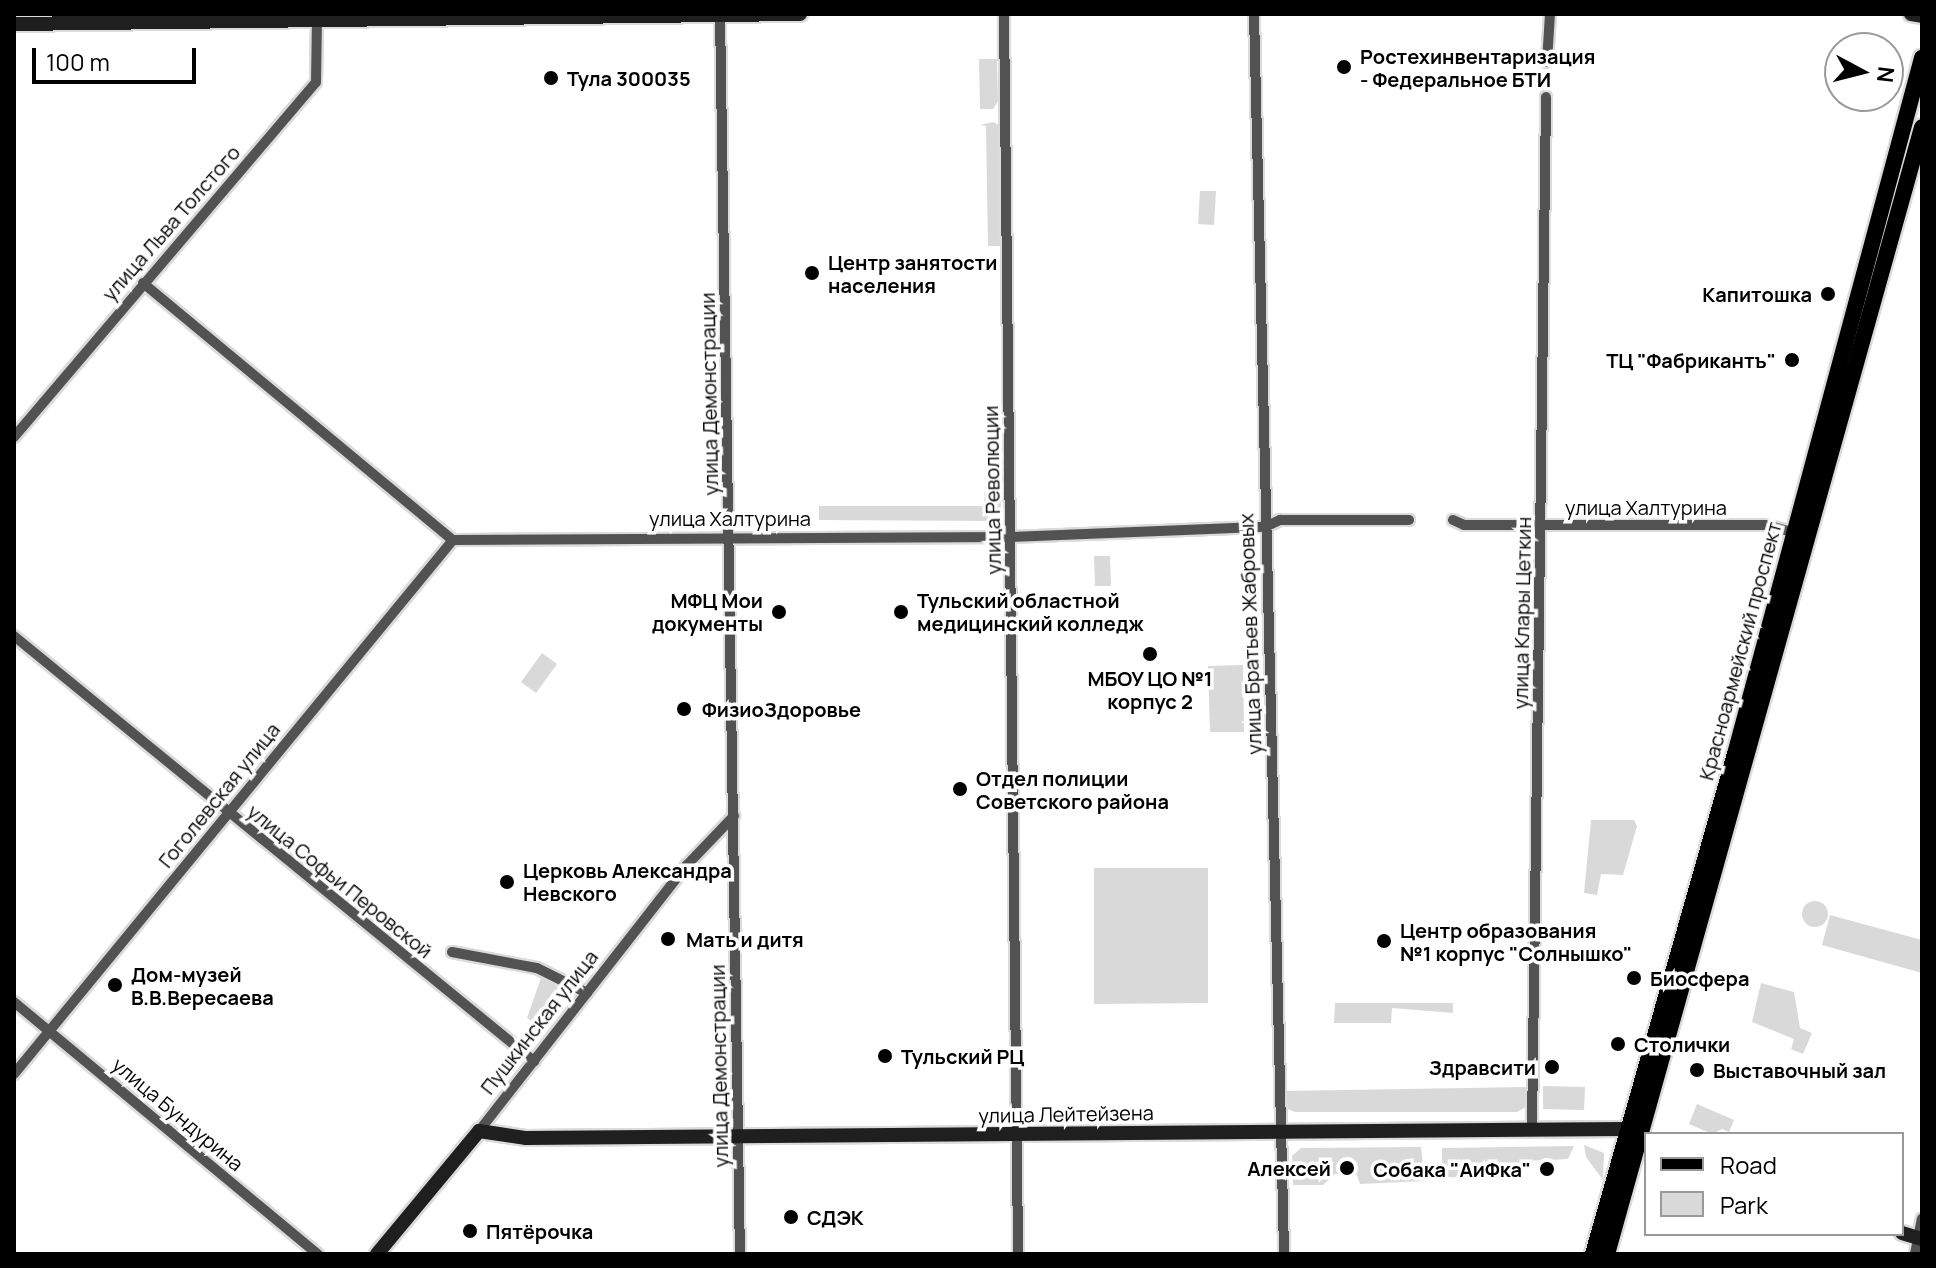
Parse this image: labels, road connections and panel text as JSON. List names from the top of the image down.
{
  "streets": {
    "main road": ["Красноармейский проспект", "улица Лейтейзена"],
    "street": [
      "улица Льва Толстого",
      "улица Демонстрации",
      "улица Революции",
      "улица Халтурина",
      "улица Клары Цеткин",
      "улица Братьев Жабровых",
      "Гоголевская улица",
      "улица Софьи Перовской",
      "Пушкинская улица",
      "улица Бундурина"
    ]
  },
  "crossings": [
    ["улица Демонстрации", "улица Халтурина"],
    ["улица Демонстрации", "Пушкинская улица"],
    ["улица Демонстрации", "улица Лейтейзена"],
    ["улица Революции", "улица Халтурина"],
    ["улица Революции", "улица Лейтейзена"],
    ["улица Халтурина", "улица Клары Цеткин"],
    ["улица Халтурина", "улица Братьев Жабровых"],
    ["улица Халтурина", "Красноармейский проспект"],
    ["улица Халтурина", "Гоголевская улица"],
    ["улица Клары Цеткин", "улица Лейтейзена"],
    ["улица Братьев Жабровых", "улица Лейтейзена"],
    ["Красноармейский проспект", "улица Лейтейзена"],
    ["Гоголевская улица", "улица Софьи Перовской"],
    ["Гоголевская улица", "улица Бундурина"],
    ["улица Софьи Перовской", "Пушкинская улица"],
    ["Пушкинская улица", "улица Лейтейзена"]
  ],
  "places": [
    "Ростехинвентаризация - Федеральное БТИ",
    "Тула 300035",
    "Центр занятости населения",
    "Капитошка",
    "ТЦ \"Фабрикантъ\"",
    "МФЦ Мои документы",
    "Тульский областной медицинский колледж",
    "МБОУ ЦО №1 корпус 2",
    "ФизиоЗдоровье",
    "Отдел полиции Советского района",
    "Церковь Александра Невского",
    "Мать и дитя",
    "Центр образования №1 корпус \"Солнышко\"",
    "Биосфера",
    "Дом-музей В.В.Вересаева",
    "Столички",
    "Тульский РЦ",
    "Здравсити",
    "Выставочный зал",
    "Алексей",
    "Собака \"АиФка\"",
    "СДЭК",
    "Пятёрочка"
  ],
  "legend": ["Road", "Park"],
  "scale_bar": "100 m",
  "north": "right"
}
